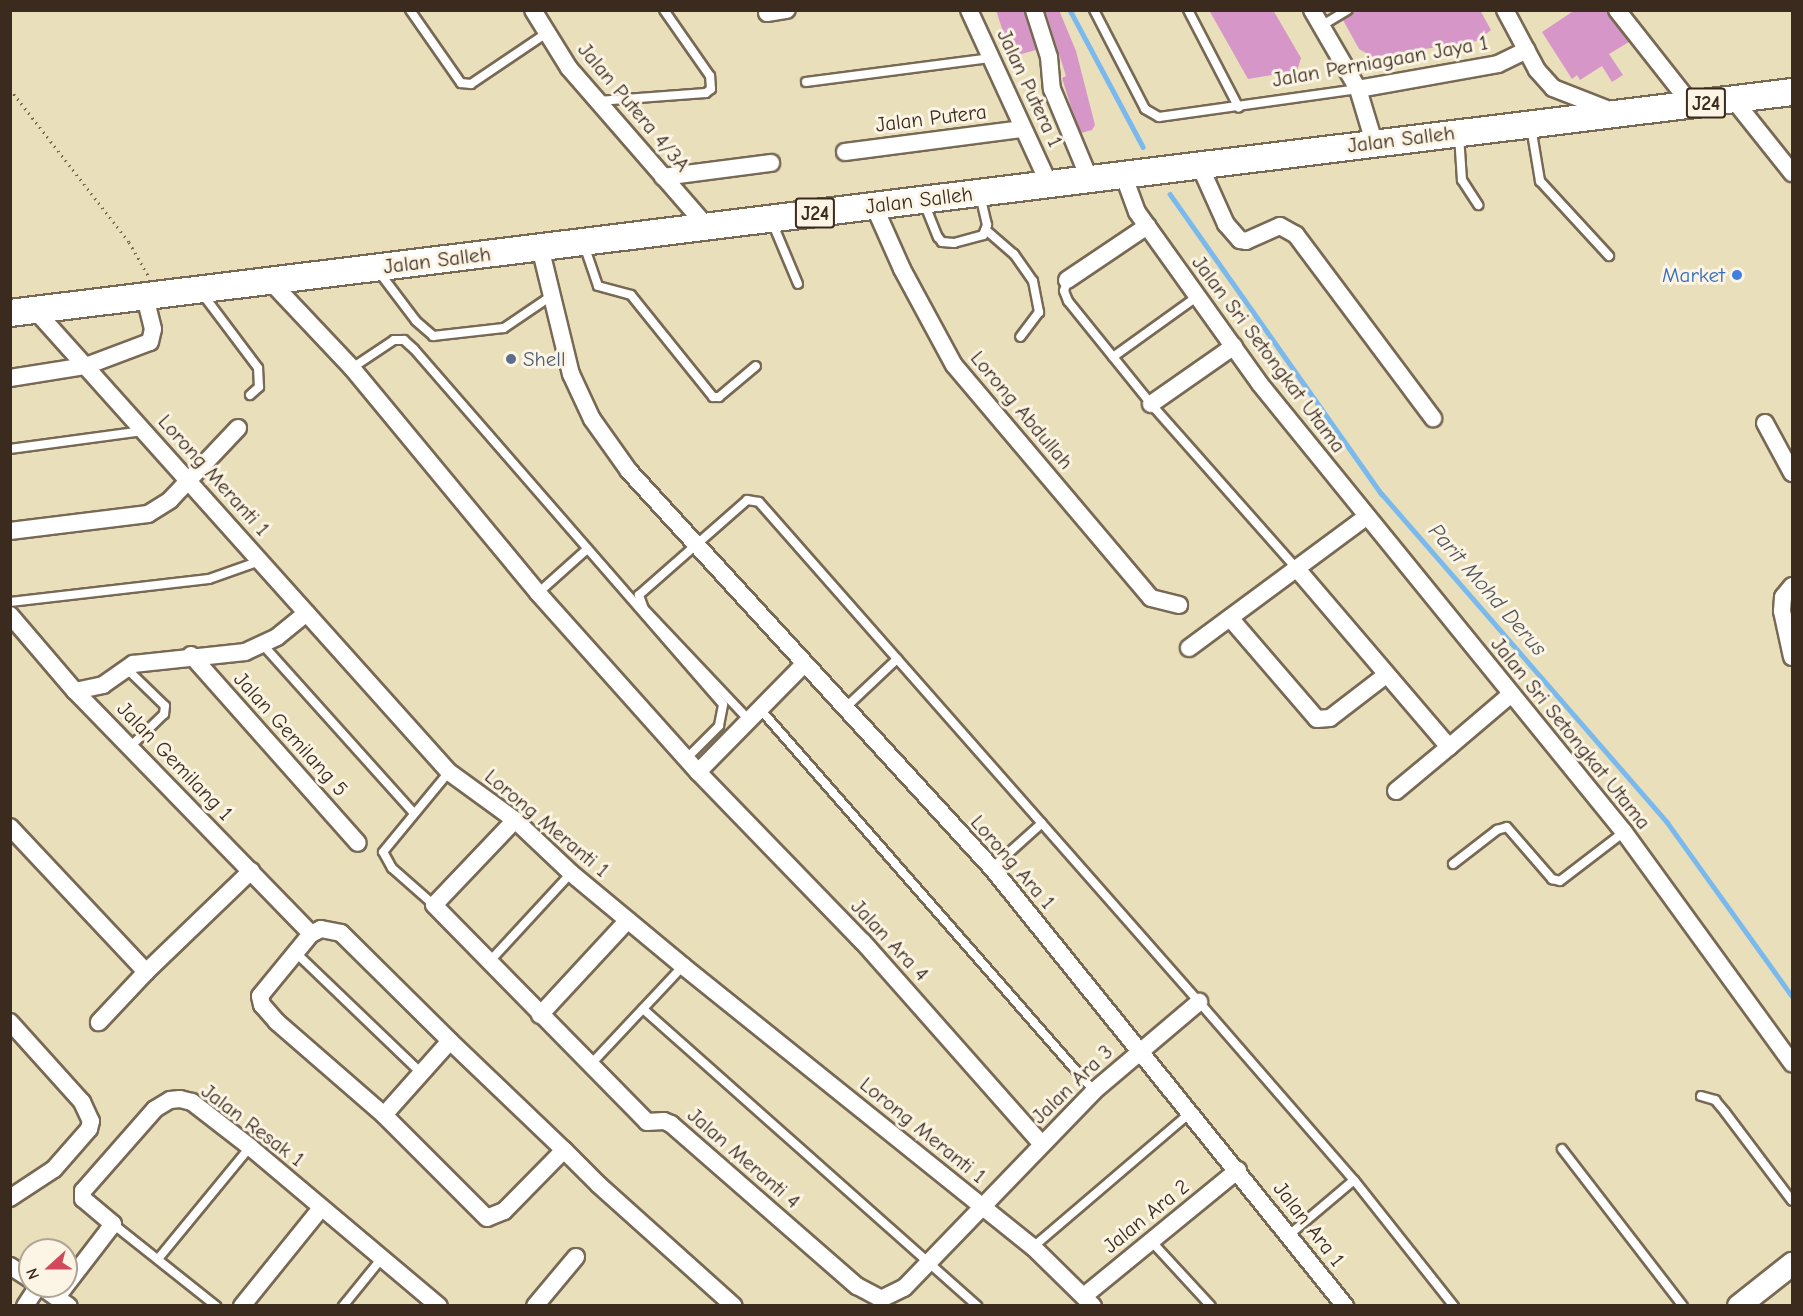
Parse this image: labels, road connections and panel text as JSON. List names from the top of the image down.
{
  "streets": {
    "main road": ["J24", "Jalan Salleh"],
    "street": [
      "Jalan Perniagaan Jaya 1",
      "Jalan Putera 1",
      "Jalan Putera 4/3A",
      "Jalan Putera",
      "Jalan Sri Setongkat Utama",
      "Lorong Abdullah",
      "Lorong Meranti 1",
      "Jalan Gemilang 5",
      "Jalan Gemilang 1",
      "Lorong Ara 1",
      "Jalan Ara 4",
      "Jalan Ara 3",
      "Jalan Resak 1",
      "Jalan Meranti 4",
      "Jalan Ara 2",
      "Jalan Ara 1"
    ]
  },
  "crossings": [
    ["Jalan Putera 1", "Jalan Putera"],
    ["Jalan Putera 1", "Jalan Salleh"],
    ["Jalan Putera 4/3A", "Jalan Salleh"],
    ["Jalan Salleh", "Jalan Sri Setongkat Utama"],
    ["Jalan Salleh", "Lorong Abdullah"],
    ["Jalan Salleh", "Lorong Meranti 1"],
    ["Jalan Salleh", "Lorong Ara 1"],
    ["Jalan Salleh", "Jalan Ara 4"],
    ["Lorong Meranti 1", "Jalan Ara 3"],
    ["Lorong Meranti 1", "Jalan Meranti 4"],
    ["Lorong Meranti 1", "Jalan Ara 2"],
    ["Lorong Ara 1", "Jalan Ara 3"],
    ["Lorong Ara 1", "Jalan Ara 2"],
    ["Lorong Ara 1", "Jalan Ara 1"],
    ["Jalan Ara 4", "Jalan Ara 3"],
    ["Jalan Ara 3", "Jalan Meranti 4"],
    ["Jalan Ara 2", "Jalan Ara 1"]
  ],
  "water": ["Parit Mohd Derus"],
  "places": ["Market", "Shell"],
  "north": "left"
}
